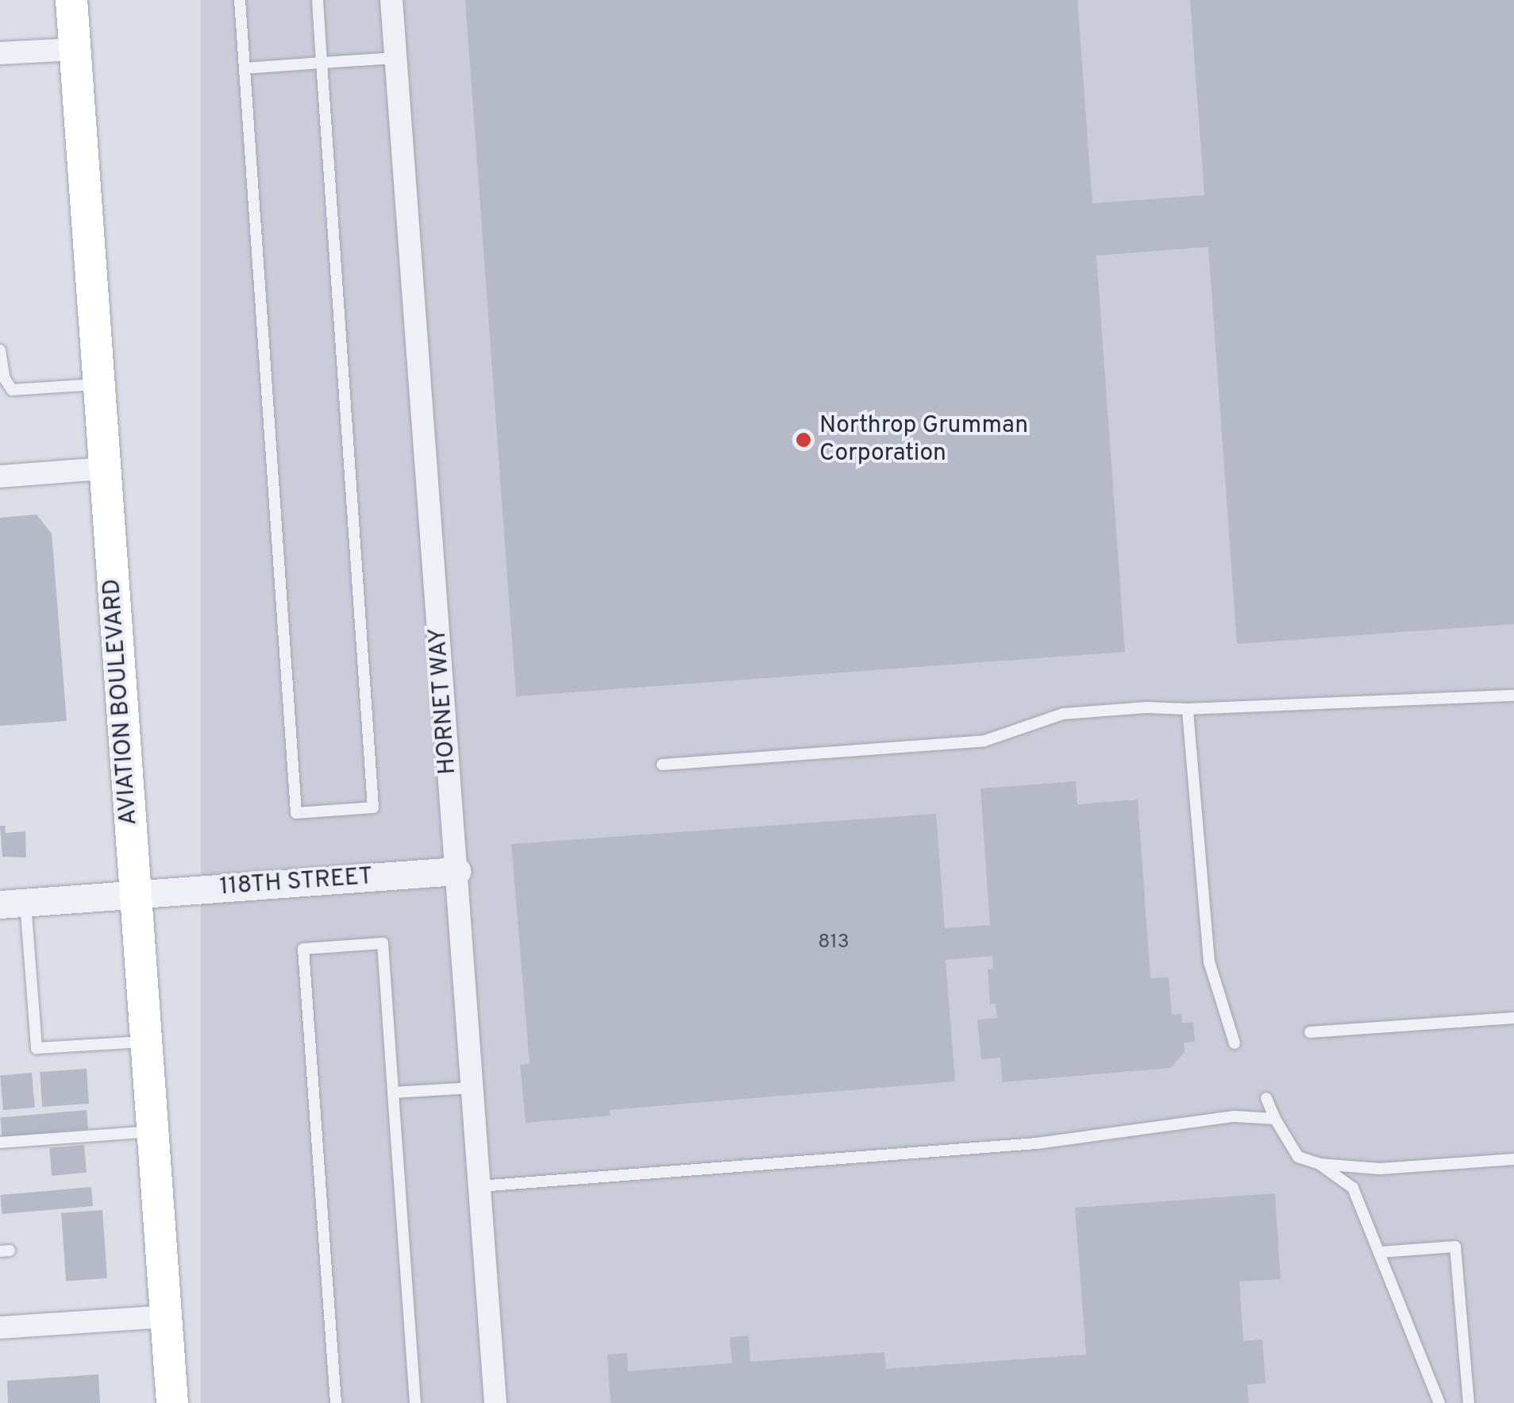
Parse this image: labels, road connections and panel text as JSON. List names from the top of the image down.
{
  "streets": {
    "main road": ["AVIATION BOULEVARD"],
    "street": ["HORNET WAY", "118TH STREET"]
  },
  "crossings": [
    ["HORNET WAY", "118TH STREET"],
    ["AVIATION BOULEVARD", "118TH STREET"]
  ],
  "places": ["Northrop Grumman Corporation"],
  "house_numbers": ["813"]
}
